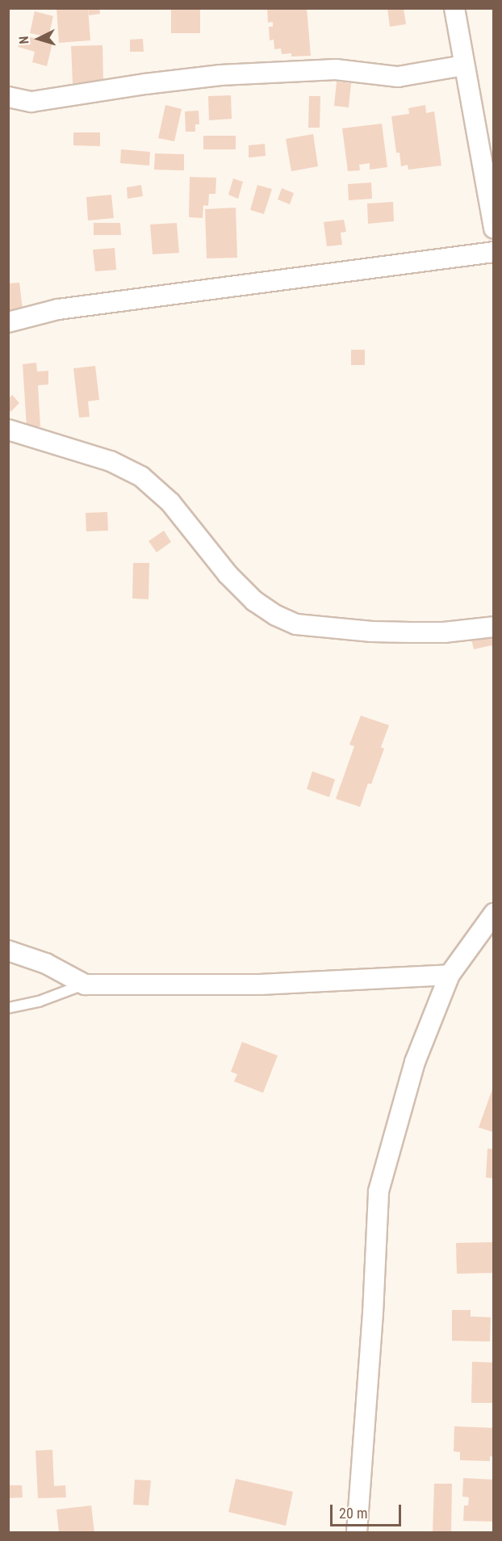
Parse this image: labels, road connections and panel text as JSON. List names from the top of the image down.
{
  "scale_bar": "20 m",
  "north": "left"
}
